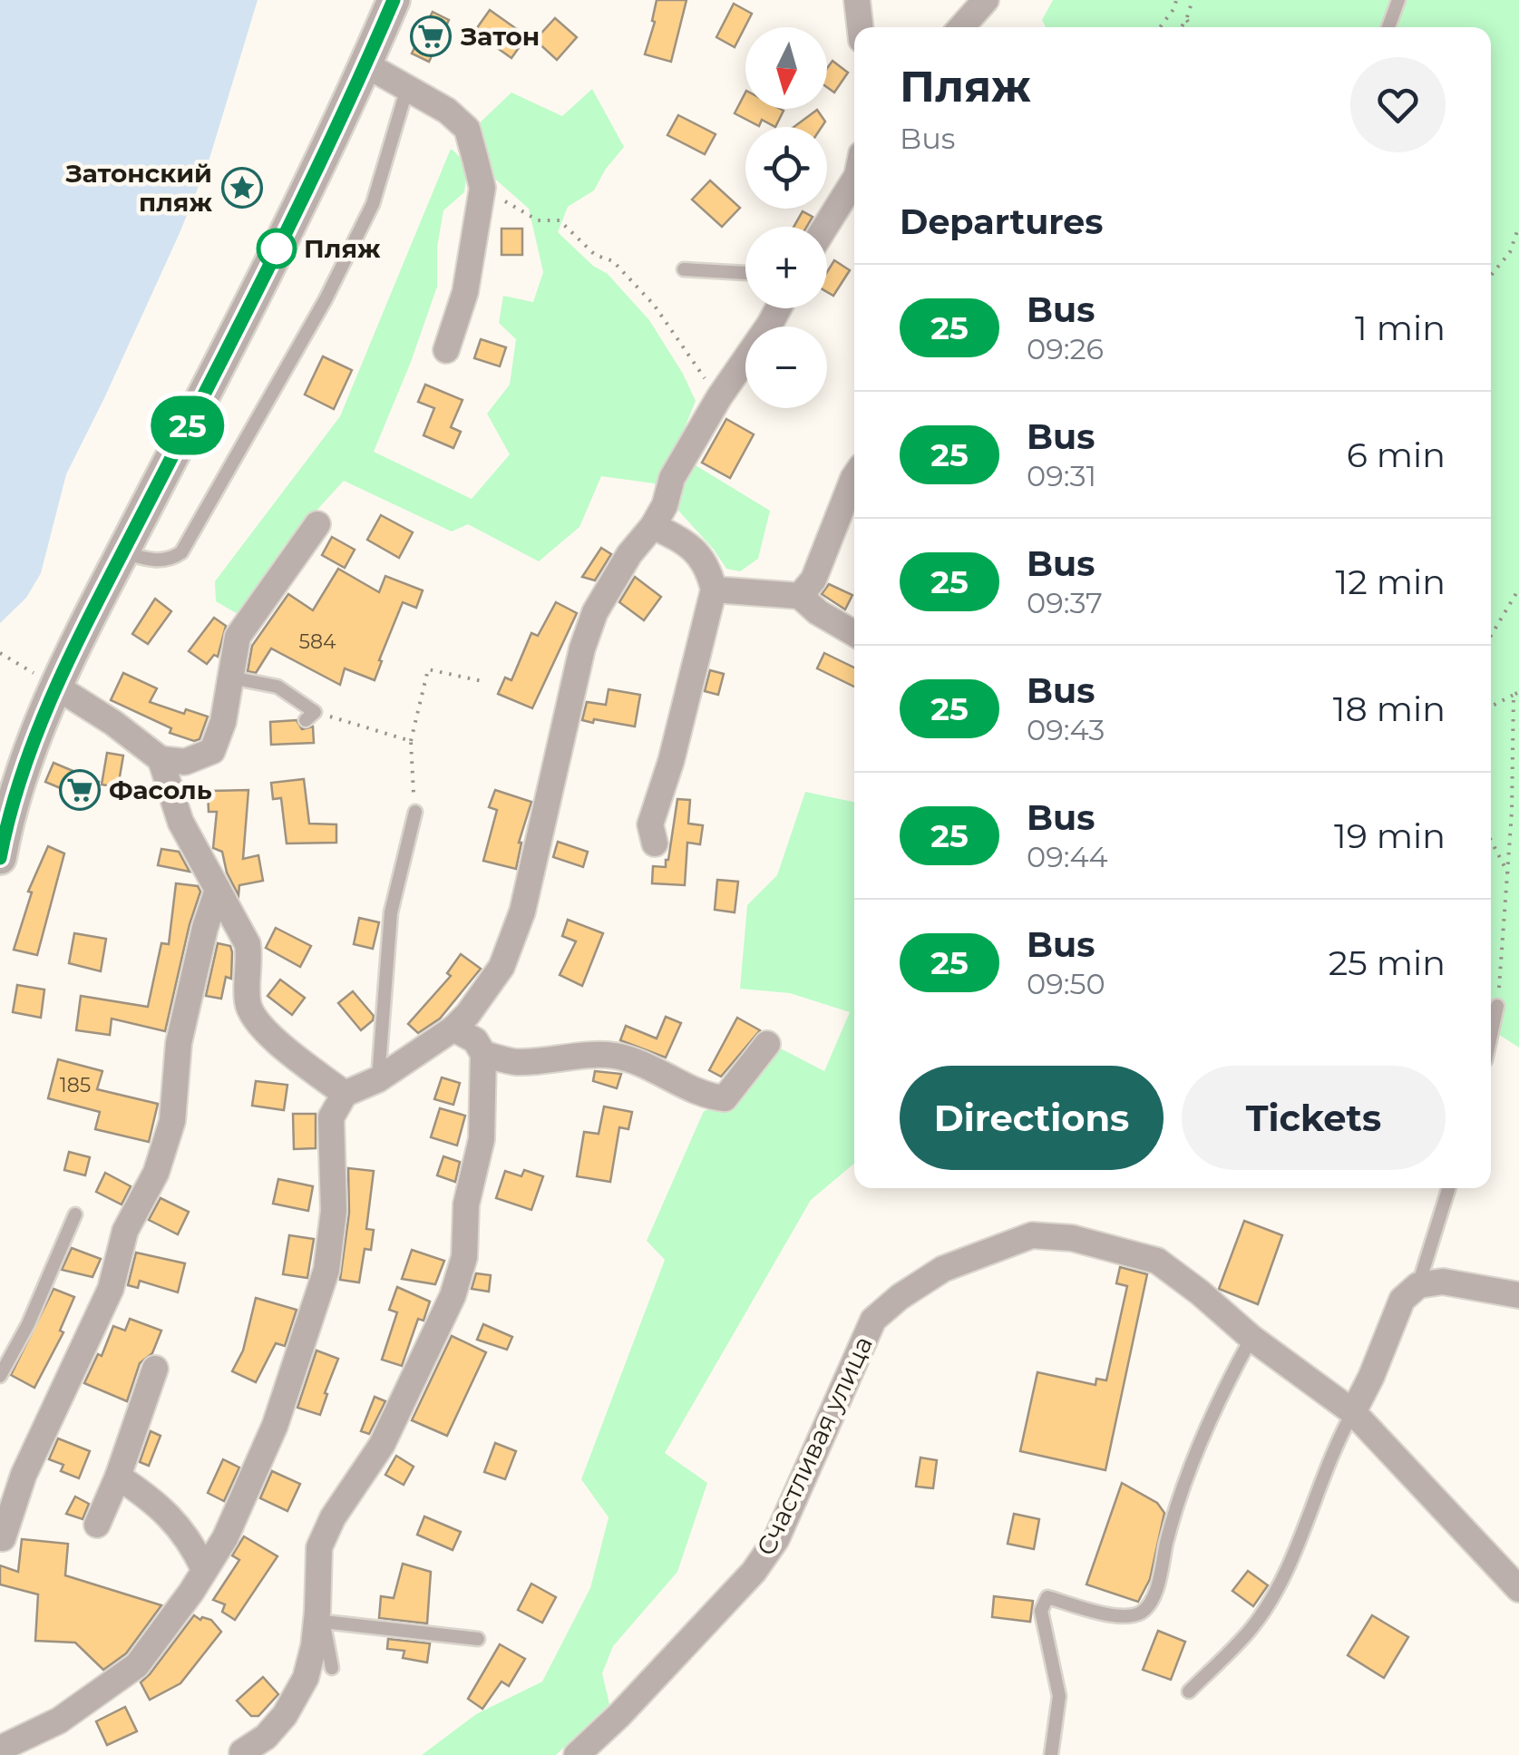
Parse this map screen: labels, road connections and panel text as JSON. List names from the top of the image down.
{
  "streets": {
    "street": ["Счастливая улица"]
  },
  "places": {
    "supermarket": ["Затон", "Фасоль"],
    "place": ["Затонский пляж"],
    "other": ["Пляж"]
  },
  "lines": ["bus line 25"],
  "house_numbers": ["584", "185"],
  "north": "bottom",
  "page": {
    "on_map": "25",
    "map_buttons": ["+", "−"],
    "heading": [
      ["Пляж", "Bus"],
      "Departures"
    ],
    "list": [
      {
        "mark": "25",
        "name": "Bus",
        "note": "09:26",
        "value": "1 min"
      },
      {
        "mark": "25",
        "name": "Bus",
        "note": "09:31",
        "value": "6 min"
      },
      {
        "mark": "25",
        "name": "Bus",
        "note": "09:37",
        "value": "12 min"
      },
      {
        "mark": "25",
        "name": "Bus",
        "note": "09:43",
        "value": "18 min"
      },
      {
        "mark": "25",
        "name": "Bus",
        "note": "09:44",
        "value": "19 min"
      },
      {
        "mark": "25",
        "name": "Bus",
        "note": "09:50",
        "value": "25 min"
      }
    ],
    "buttons": ["Directions", "Tickets"]
  }
}
